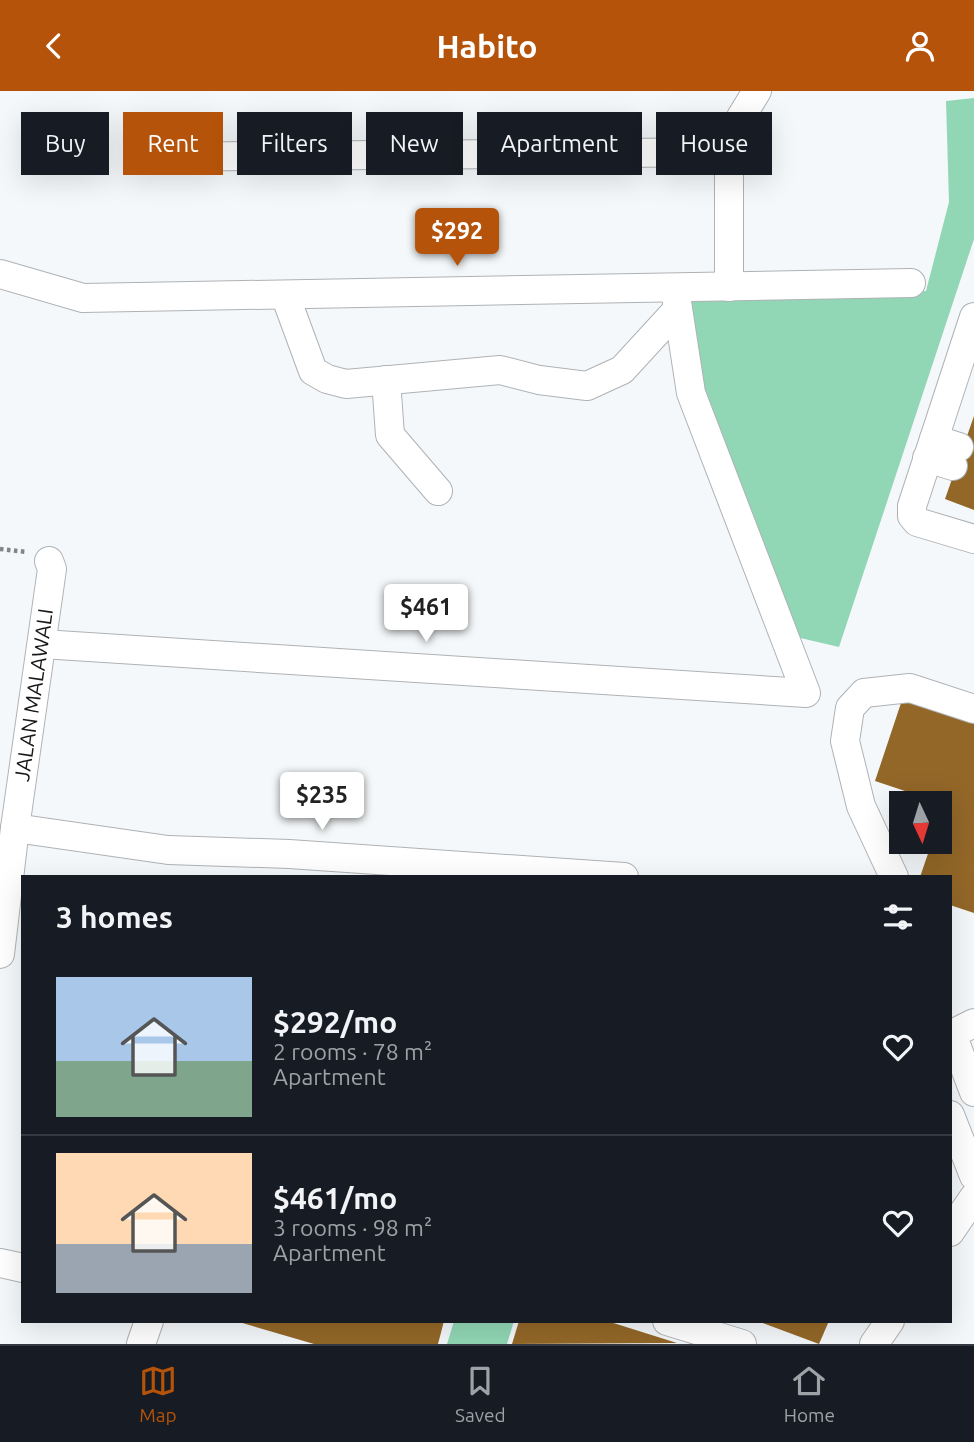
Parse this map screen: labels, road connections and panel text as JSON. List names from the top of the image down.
{
  "streets": {
    "street": ["JALAN MALAWALI"]
  },
  "north": "bottom",
  "page": {
    "header": "Habito",
    "chip": [
      "Buy",
      "Rent",
      "Filters",
      "New",
      "Apartment",
      "House"
    ],
    "price": ["$292", "$461", "$235"],
    "heading": "3 homes",
    "list": [
      {
        "name": "$292/mo",
        "note": "2 rooms · 78 m² · Apartment"
      },
      {
        "name": "$461/mo",
        "note": "3 rooms · 98 m² · Apartment"
      }
    ],
    "tabs": ["Map", "Saved", "Home"]
  }
}
